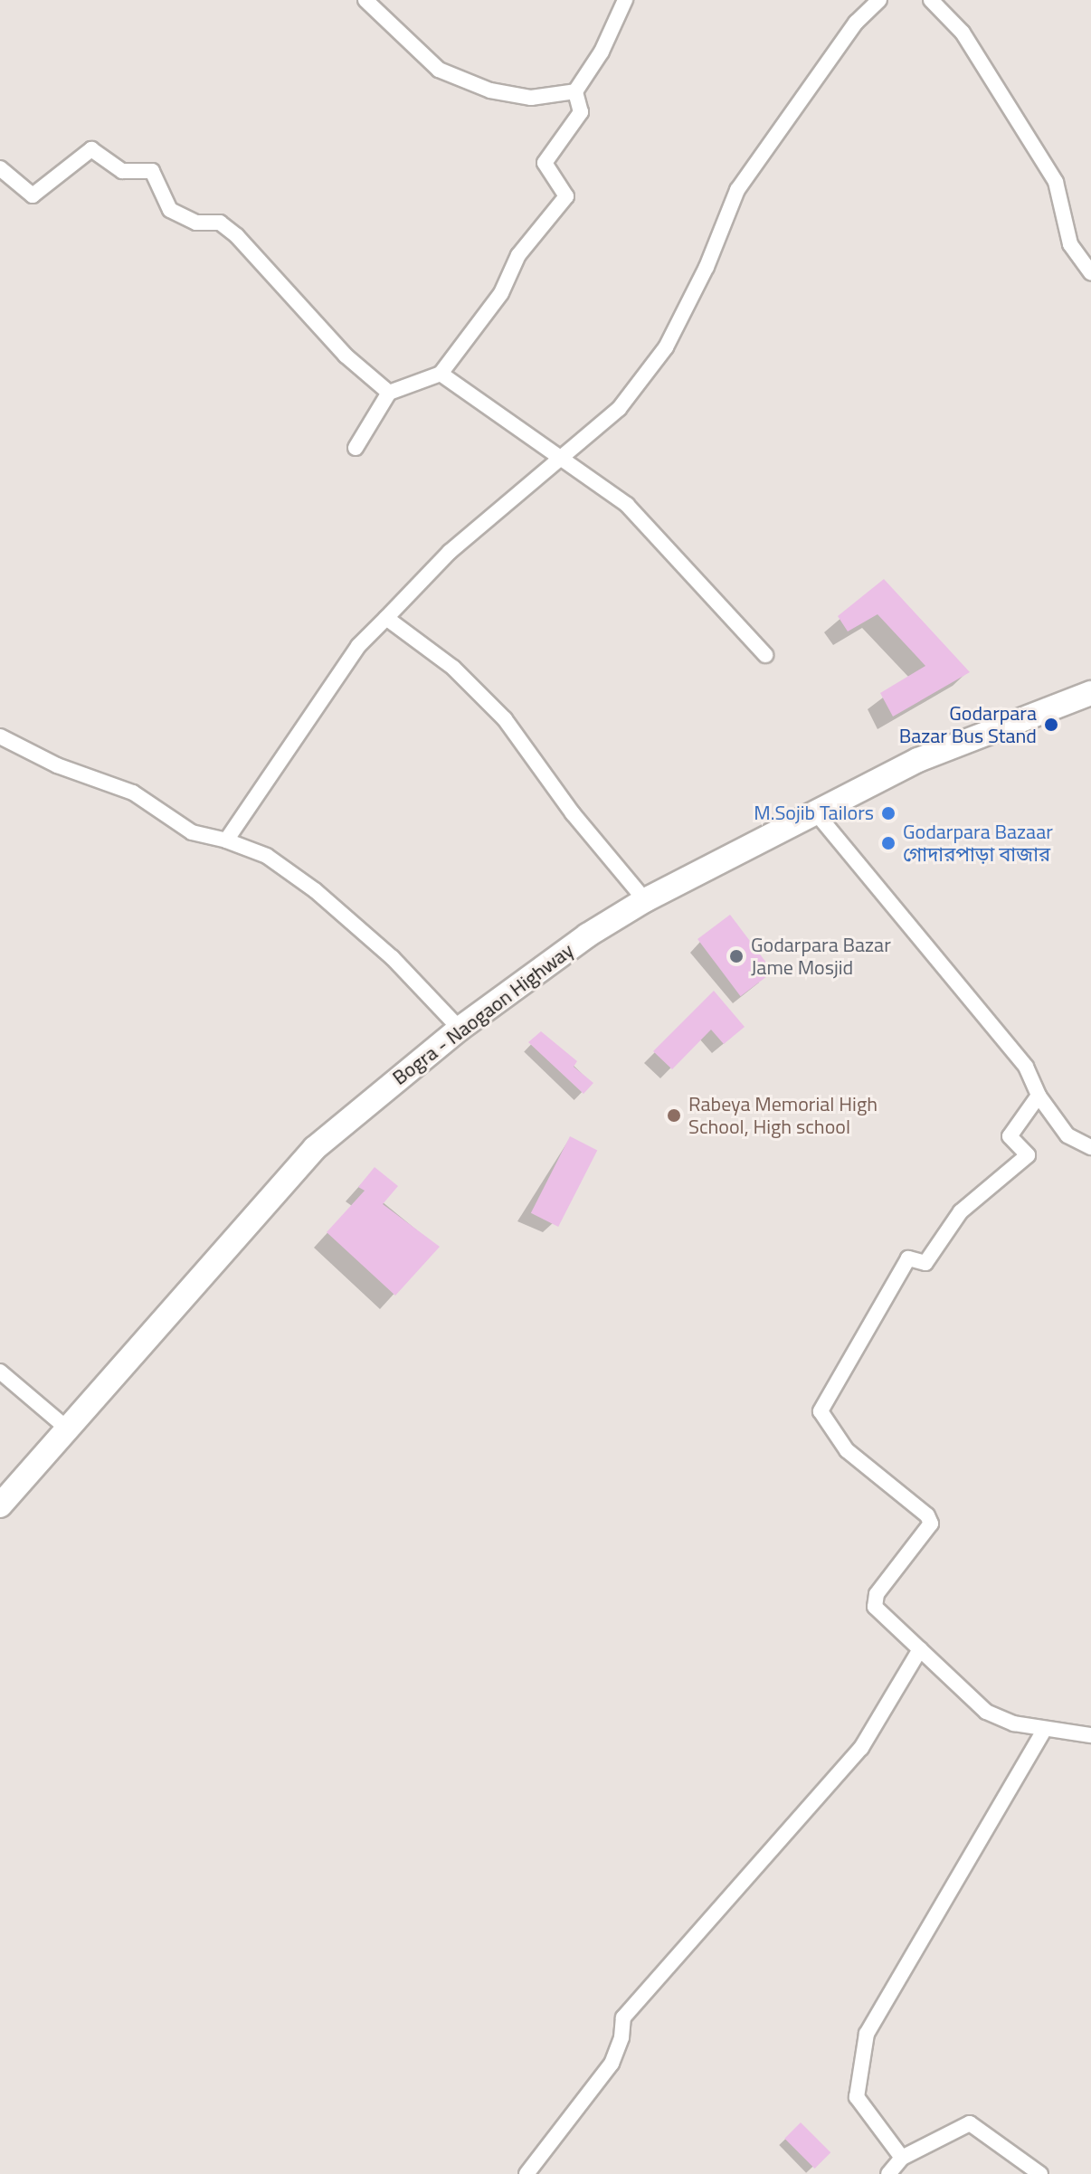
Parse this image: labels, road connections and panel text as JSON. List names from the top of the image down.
{
  "streets": {
    "main road": ["Bogra - Naogaon Highway"]
  },
  "places": [
    "Godarpara Bazar Bus Stand",
    "M.Sojib Tailors",
    "Godarpara Bazaar গোদারপাড়া বাজার",
    "Godarpara Bazar Jame Mosjid",
    "Rabeya Memorial High School, High school"
  ]
}
